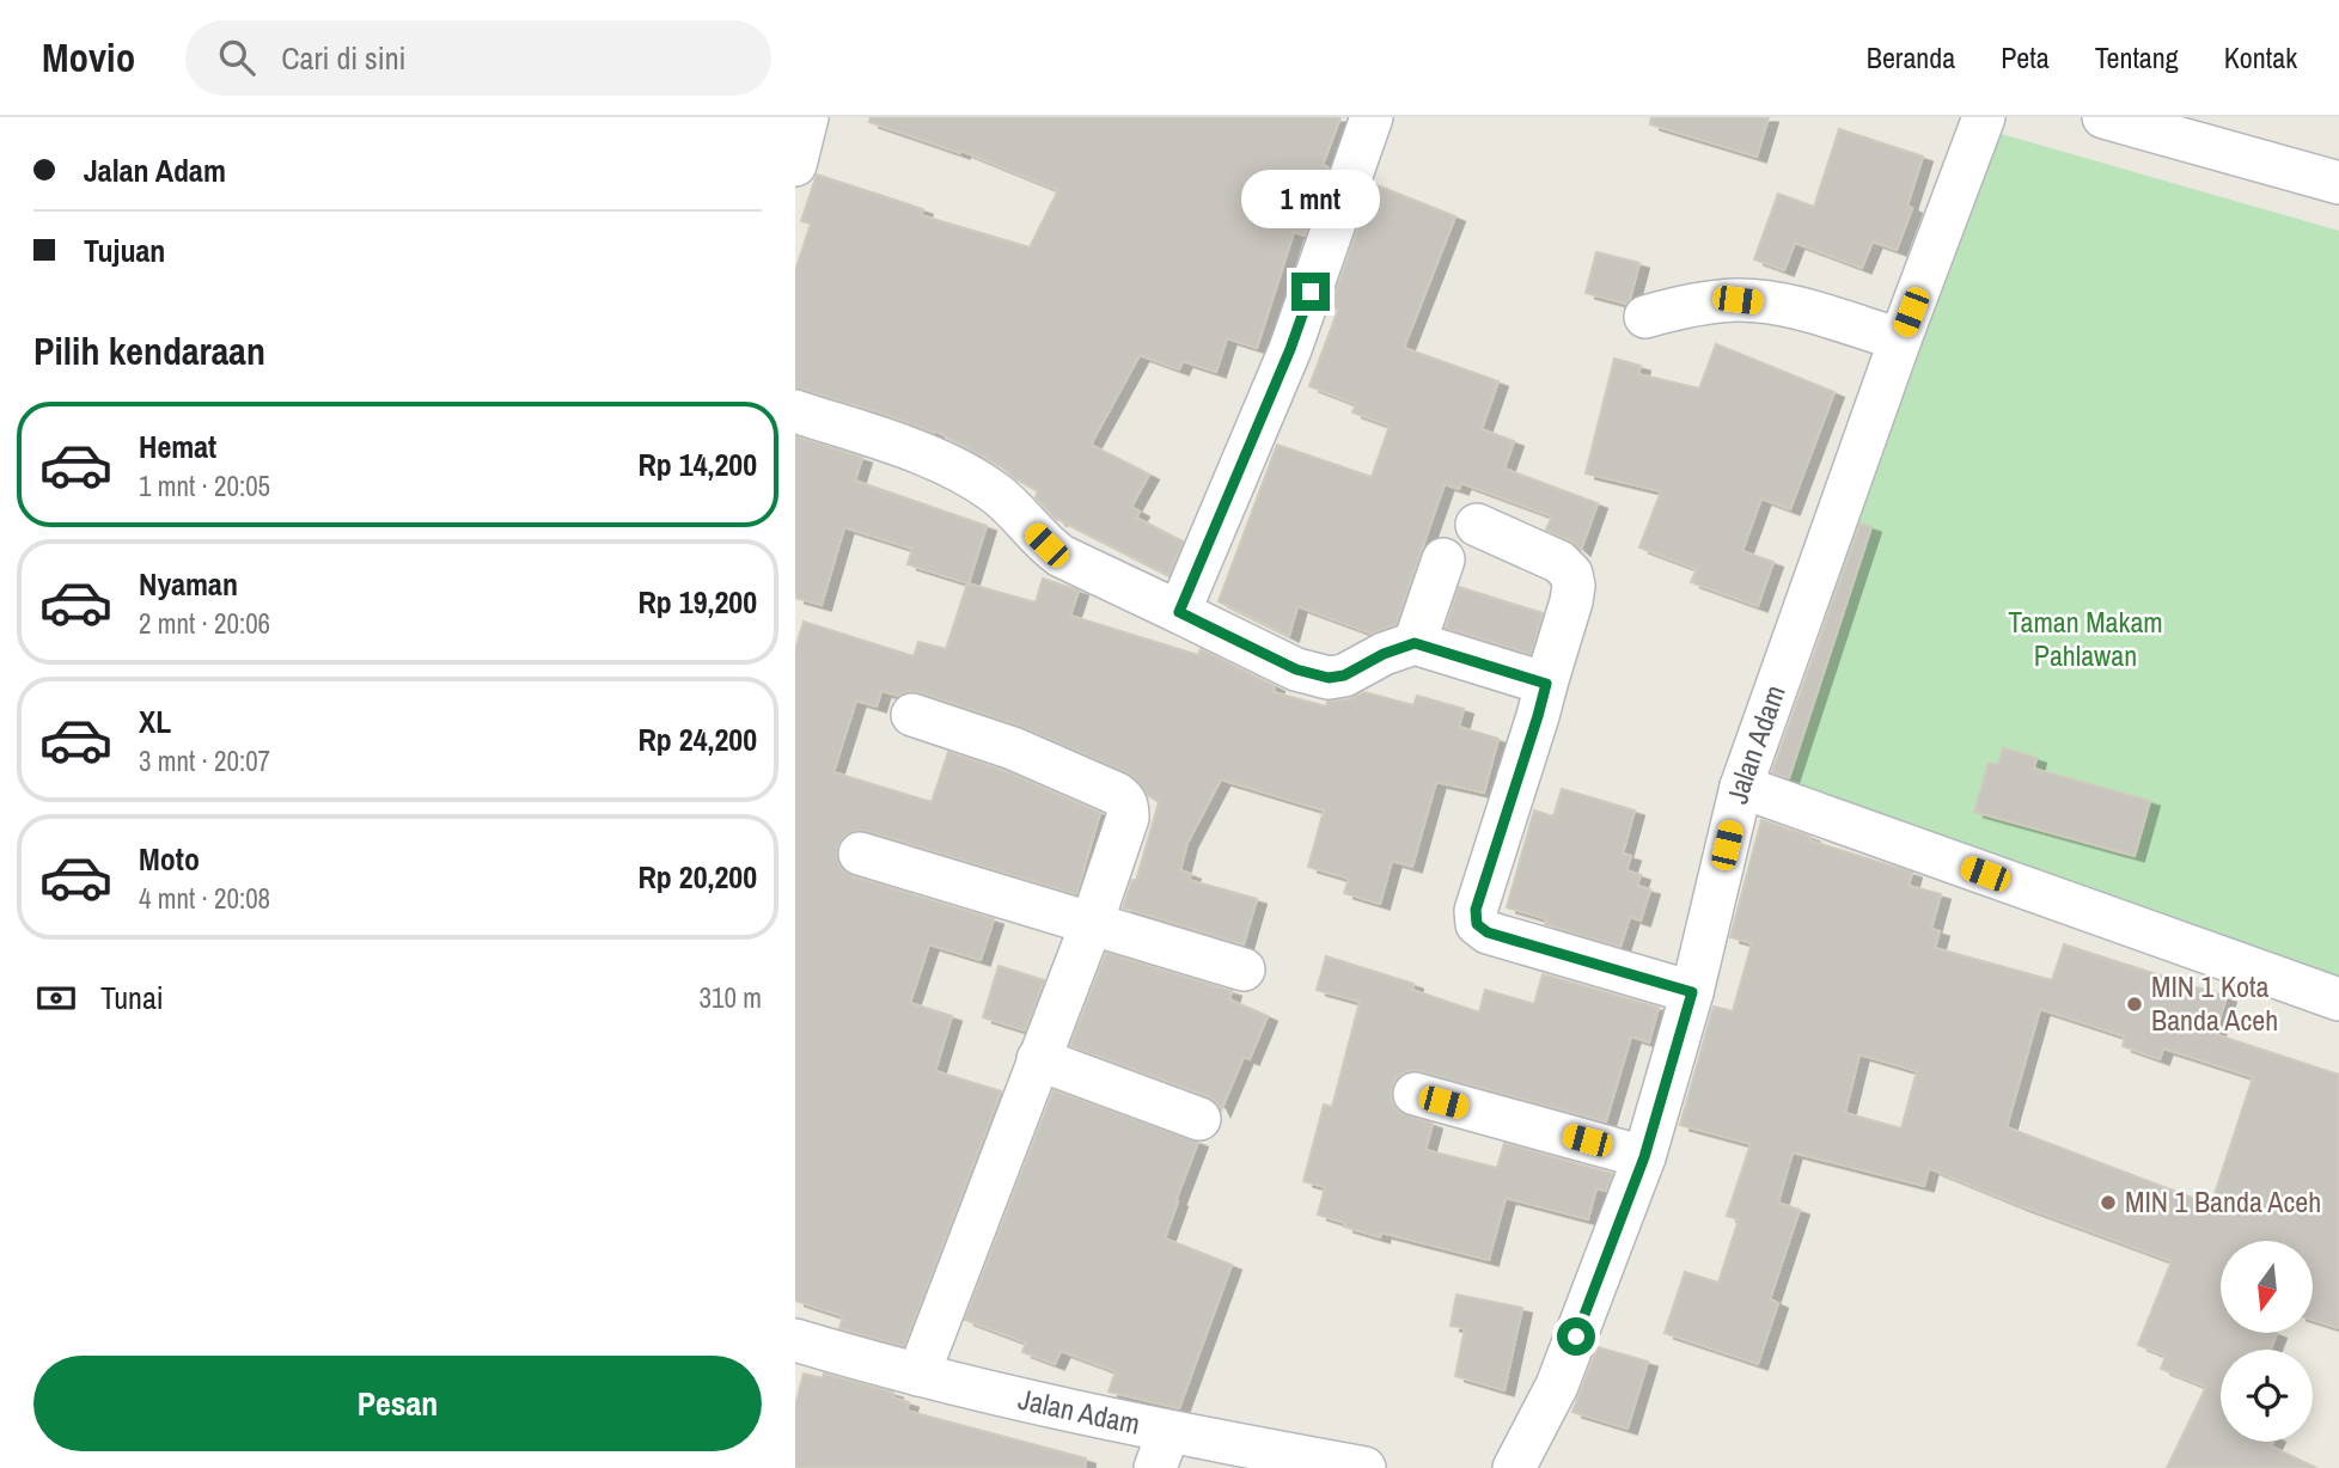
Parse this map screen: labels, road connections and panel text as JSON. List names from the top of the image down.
{
  "streets": {
    "street": ["Jalan Adam"]
  },
  "parks": ["Taman Makam Pahlawan"],
  "places": ["MIN 1 Kota Banda Aceh", "MIN 1 Banda Aceh"],
  "north": "bottom",
  "page": {
    "header": "Movio",
    "search": "Cari di sini",
    "nav": [
      "Beranda",
      "Peta",
      "Tentang",
      "Kontak"
    ],
    "banner": ["Jalan Adam", "Tujuan"],
    "bubble": "1 mnt",
    "heading": "Pilih kendaraan",
    "list": [
      {
        "name": "Hemat",
        "note": "1 mnt · 20:05",
        "value": "Rp 14,200"
      },
      {
        "name": "Nyaman",
        "note": "2 mnt · 20:06",
        "value": "Rp 19,200"
      },
      {
        "name": "XL",
        "note": "3 mnt · 20:07",
        "value": "Rp 24,200"
      },
      {
        "name": "Moto",
        "note": "4 mnt · 20:08",
        "value": "Rp 20,200"
      }
    ],
    "pay": ["Tunai", "310 m"],
    "buttons": "Pesan"
  }
}
